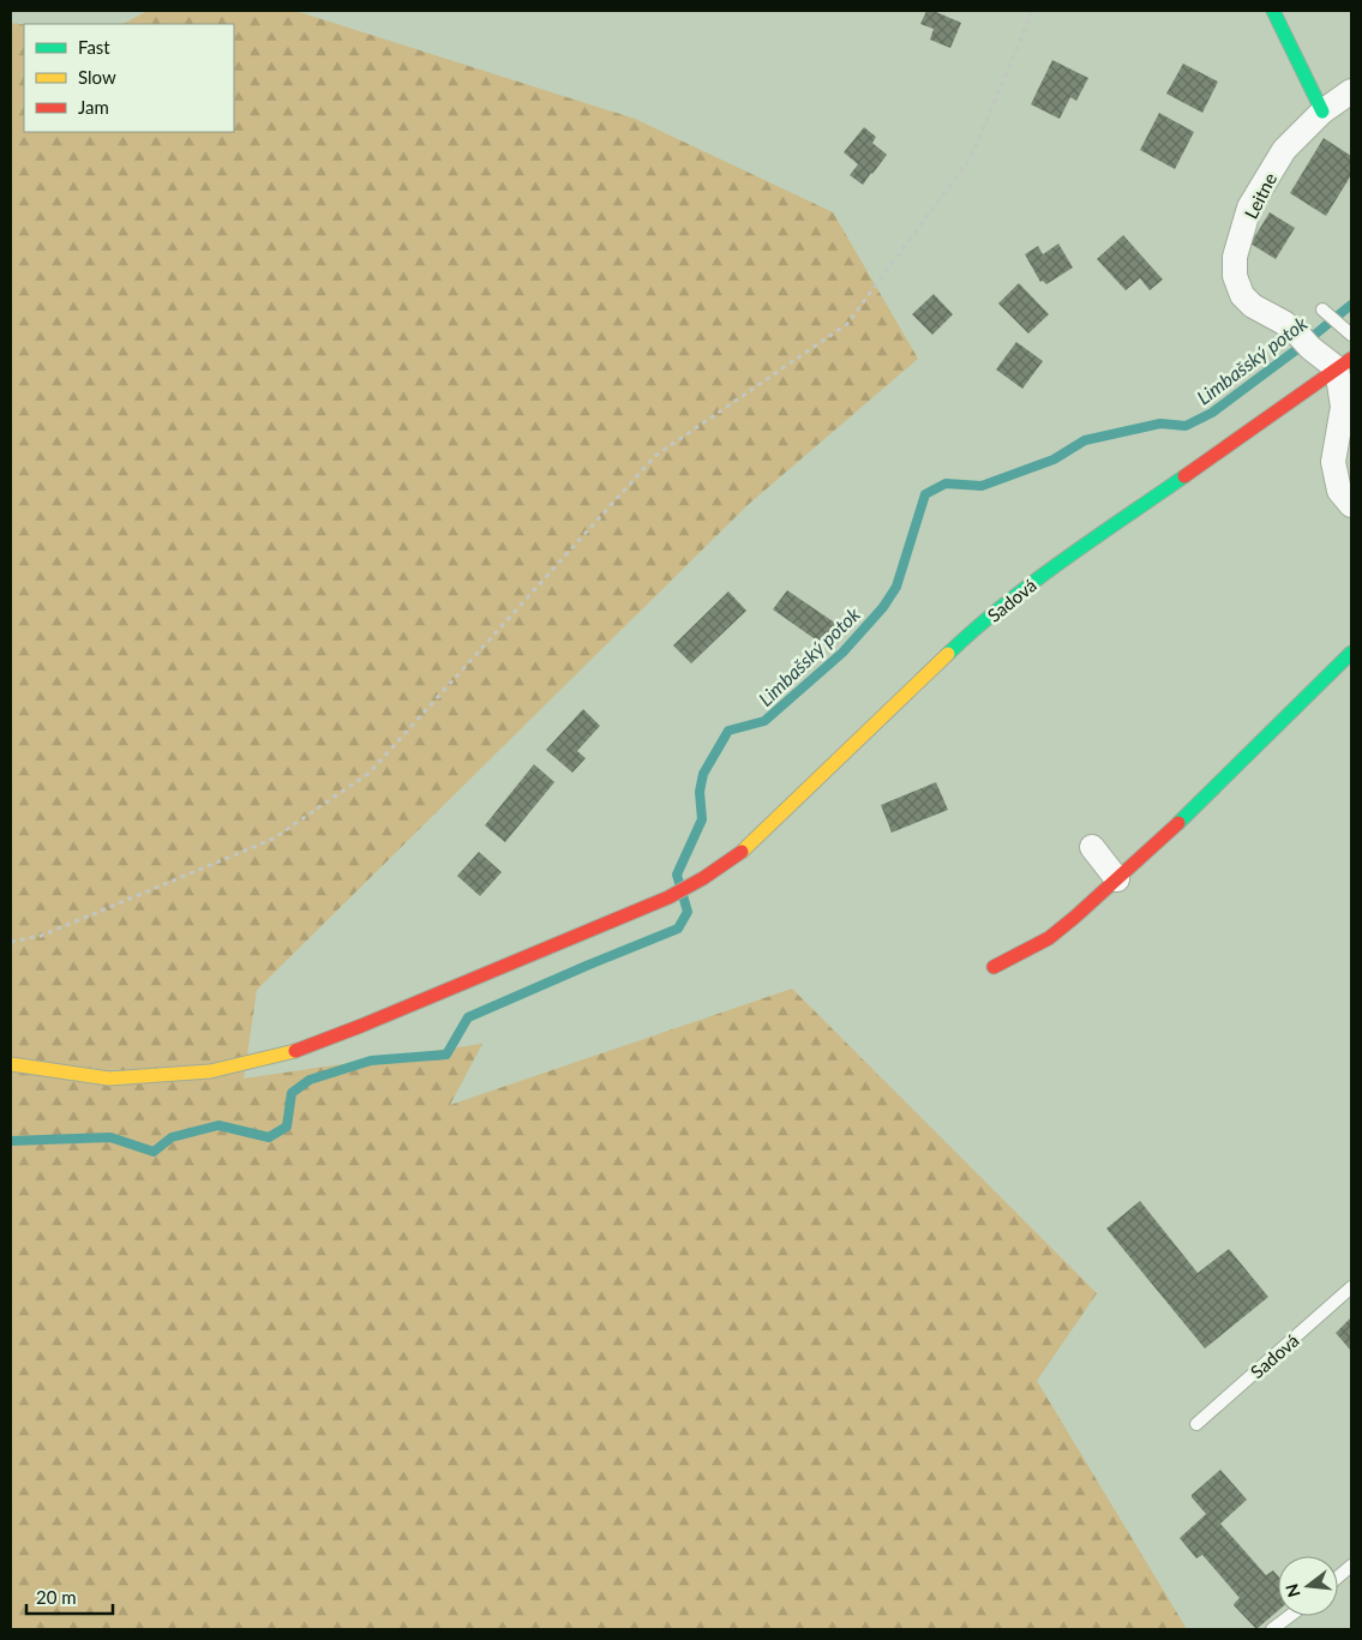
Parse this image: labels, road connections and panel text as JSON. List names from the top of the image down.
{
  "streets": {
    "street": ["Leitne", "Sadová"]
  },
  "crossings": [
    ["Leitne", "Sadová"]
  ],
  "water": ["Limbašský potok"],
  "legend": ["Fast", "Slow", "Jam"],
  "scale_bar": "20 m",
  "north": "left"
}
